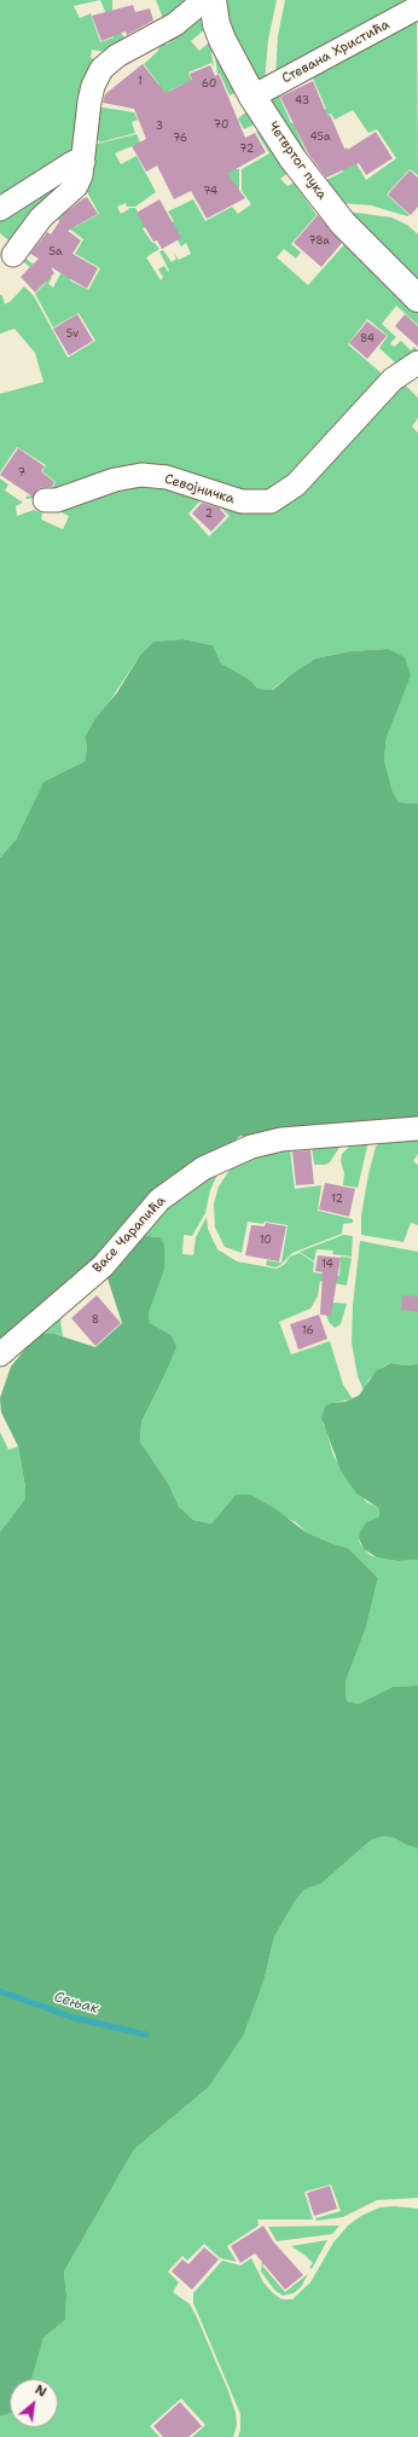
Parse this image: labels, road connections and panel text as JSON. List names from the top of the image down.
{
  "streets": {
    "street": [
      "Стевана Христића",
      "Четвртог пука",
      "Севојничка",
      "Васе Чарапића"
    ]
  },
  "crossings": [
    ["Стевана Христића", "Четвртог пука"]
  ],
  "water": ["Сењак"],
  "house_numbers": [
    "1",
    "60",
    "43",
    "70",
    "3",
    "45a",
    "76",
    "72",
    "74",
    "78a",
    "5a",
    "5v",
    "84",
    "7",
    "2",
    "12",
    "10",
    "14",
    "8",
    "16"
  ],
  "north": "top right"
}
